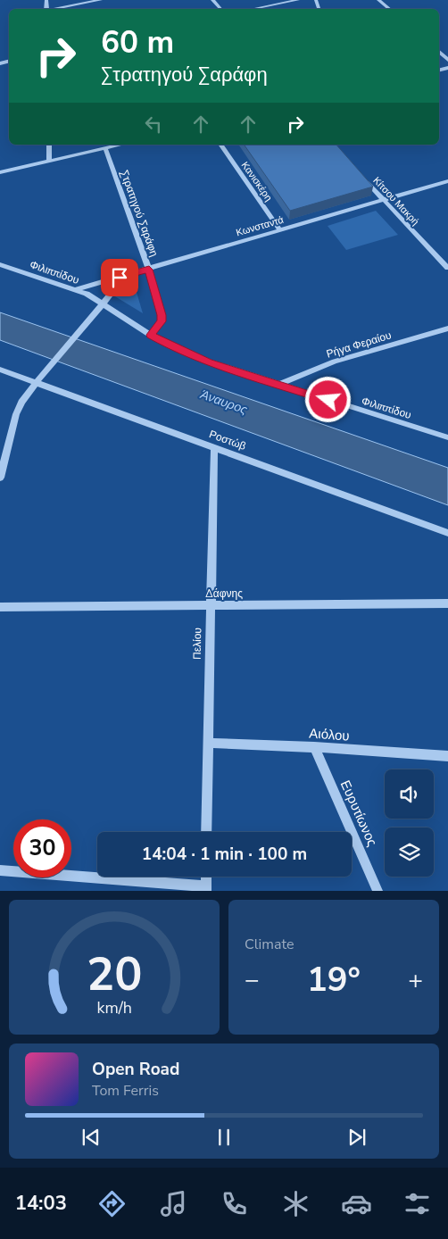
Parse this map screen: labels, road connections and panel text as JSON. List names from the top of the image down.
{
  "streets": {
    "street": [
      "Κανισκέρη",
      "Κίτσου Μακρή",
      "Στρατηγού Σαράφη",
      "Κωνσταντά",
      "Φιλιππίδου",
      "Ρήγα Φεραίου",
      "Ροστώβ",
      "Δάφνης",
      "Πελίου",
      "Αιόλου",
      "Ευρυτίωνος"
    ]
  },
  "crossings": [
    ["Κανισκέρη", "Κωνσταντά"],
    ["Κίτσου Μακρή", "Κωνσταντά"],
    ["Στρατηγού Σαράφη", "Κωνσταντά"],
    ["Στρατηγού Σαράφη", "Φιλιππίδου"],
    ["Κωνσταντά", "Φιλιππίδου"],
    ["Φιλιππίδου", "Ρήγα Φεραίου"],
    ["Ροστώβ", "Πελίου"],
    ["Δάφνης", "Πελίου"],
    ["Πελίου", "Αιόλου"],
    ["Αιόλου", "Ευρυτίωνος"]
  ],
  "water": ["Άναυρος"],
  "page": {
    "turn": ["60 m", "Στρατηγού Σαράφη"],
    "limit": "30",
    "trip": "14:04 · 1 min · 100 m",
    "tile": "Climate",
    "heat": ["−", "19°", "+"],
    "song": ["Open Road", "Tom Ferris"],
    "tabs": "14:03",
    "gauge": ["20", "km/h"]
  }
}
